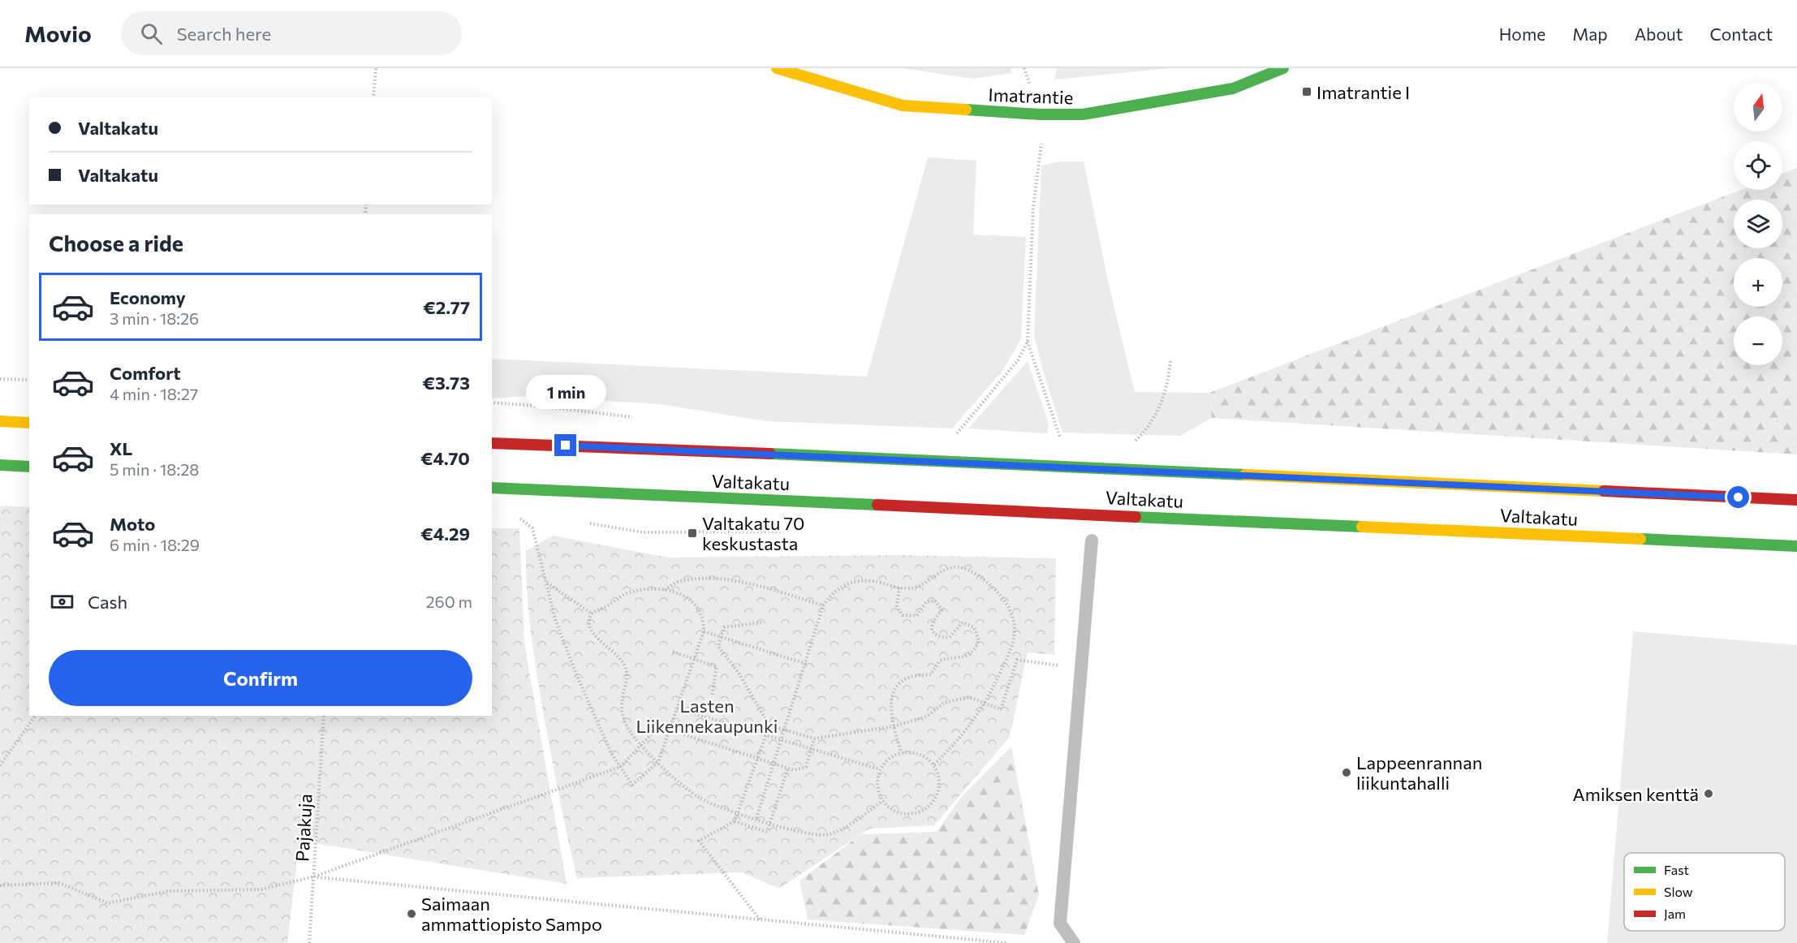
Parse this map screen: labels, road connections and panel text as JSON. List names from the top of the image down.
{
  "streets": {
    "main road": ["Imatrantie", "Valtakatu"],
    "path": ["Pajakuja"]
  },
  "parks": ["Lasten Liikennekaupunki"],
  "places": {
    "transit": ["Imatrantie I", "Valtakatu 70 keskustasta"],
    "other": ["Lappeenrannan liikuntahalli", "Amiksen kenttä", "Saimaan ammattiopisto Sampo"]
  },
  "legend": ["Fast", "Slow", "Jam"],
  "north": "top",
  "page": {
    "header": "Movio",
    "search": "Search here",
    "nav": [
      "Home",
      "Map",
      "About",
      "Contact"
    ],
    "map_buttons": ["+", "−"],
    "banner": ["Valtakatu", "Valtakatu"],
    "heading": "Choose a ride",
    "list": [
      {
        "name": "Economy",
        "note": "3 min · 18:26",
        "value": "€2.77"
      },
      {
        "name": "Comfort",
        "note": "4 min · 18:27",
        "value": "€3.73"
      },
      {
        "name": "XL",
        "note": "5 min · 18:28",
        "value": "€4.70"
      },
      {
        "name": "Moto",
        "note": "6 min · 18:29",
        "value": "€4.29"
      }
    ],
    "bubble": "1 min",
    "pay": ["Cash", "260 m"],
    "buttons": "Confirm"
  }
}
